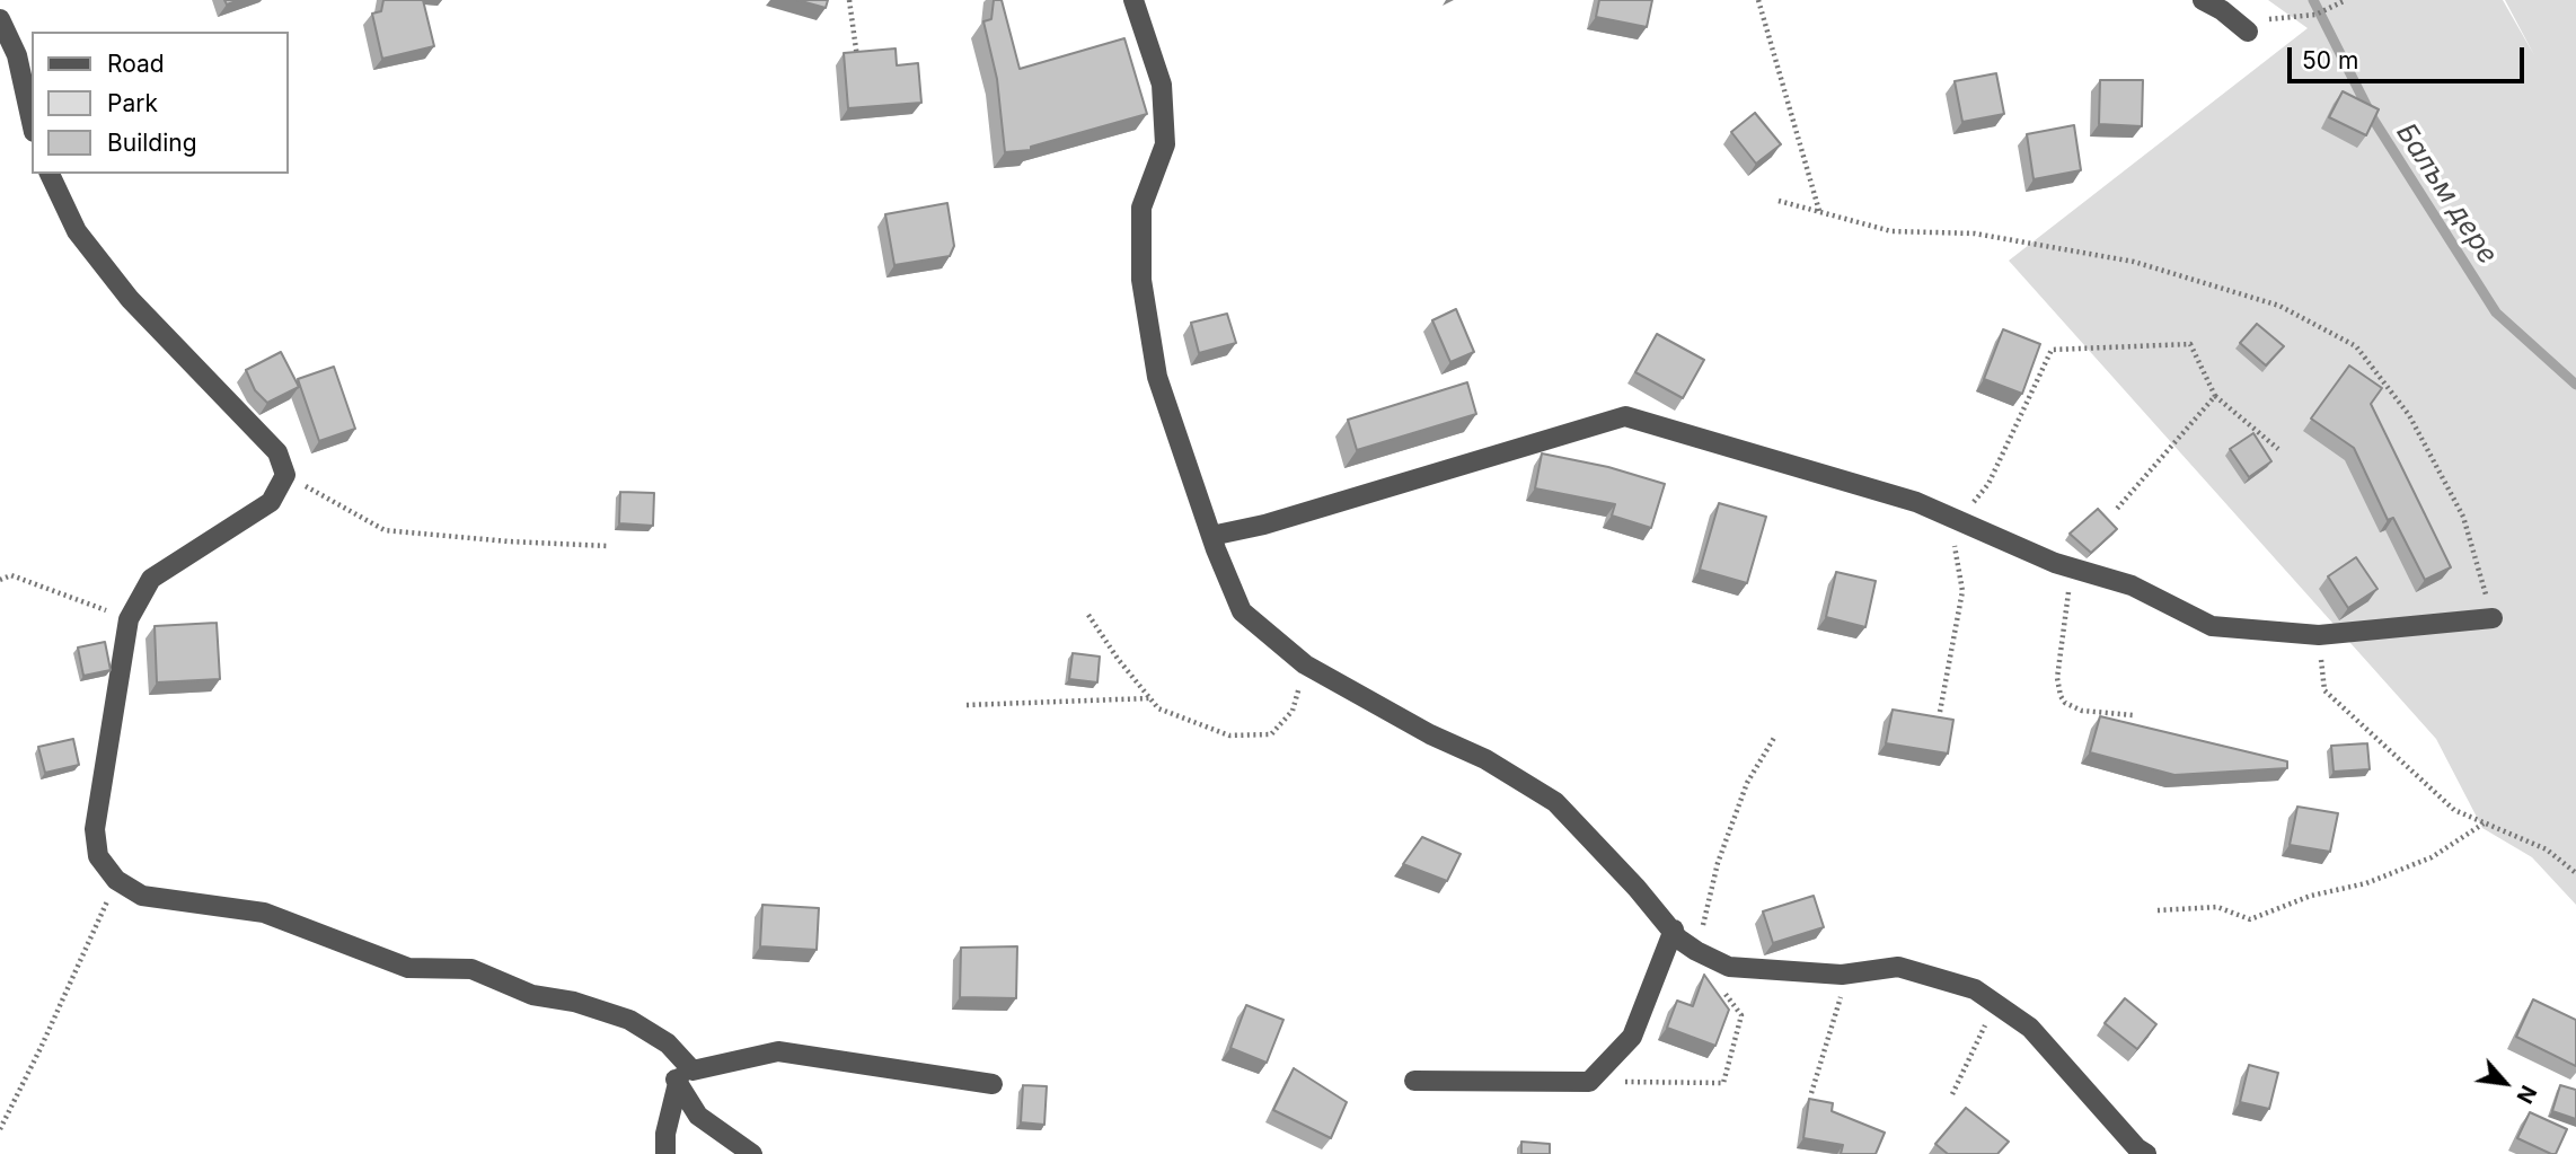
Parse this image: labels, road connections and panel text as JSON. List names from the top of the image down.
{
  "water": ["Балъм дере"],
  "legend": ["Road", "Park", "Building"],
  "scale_bar": "50 m",
  "north": "bottom right"
}
